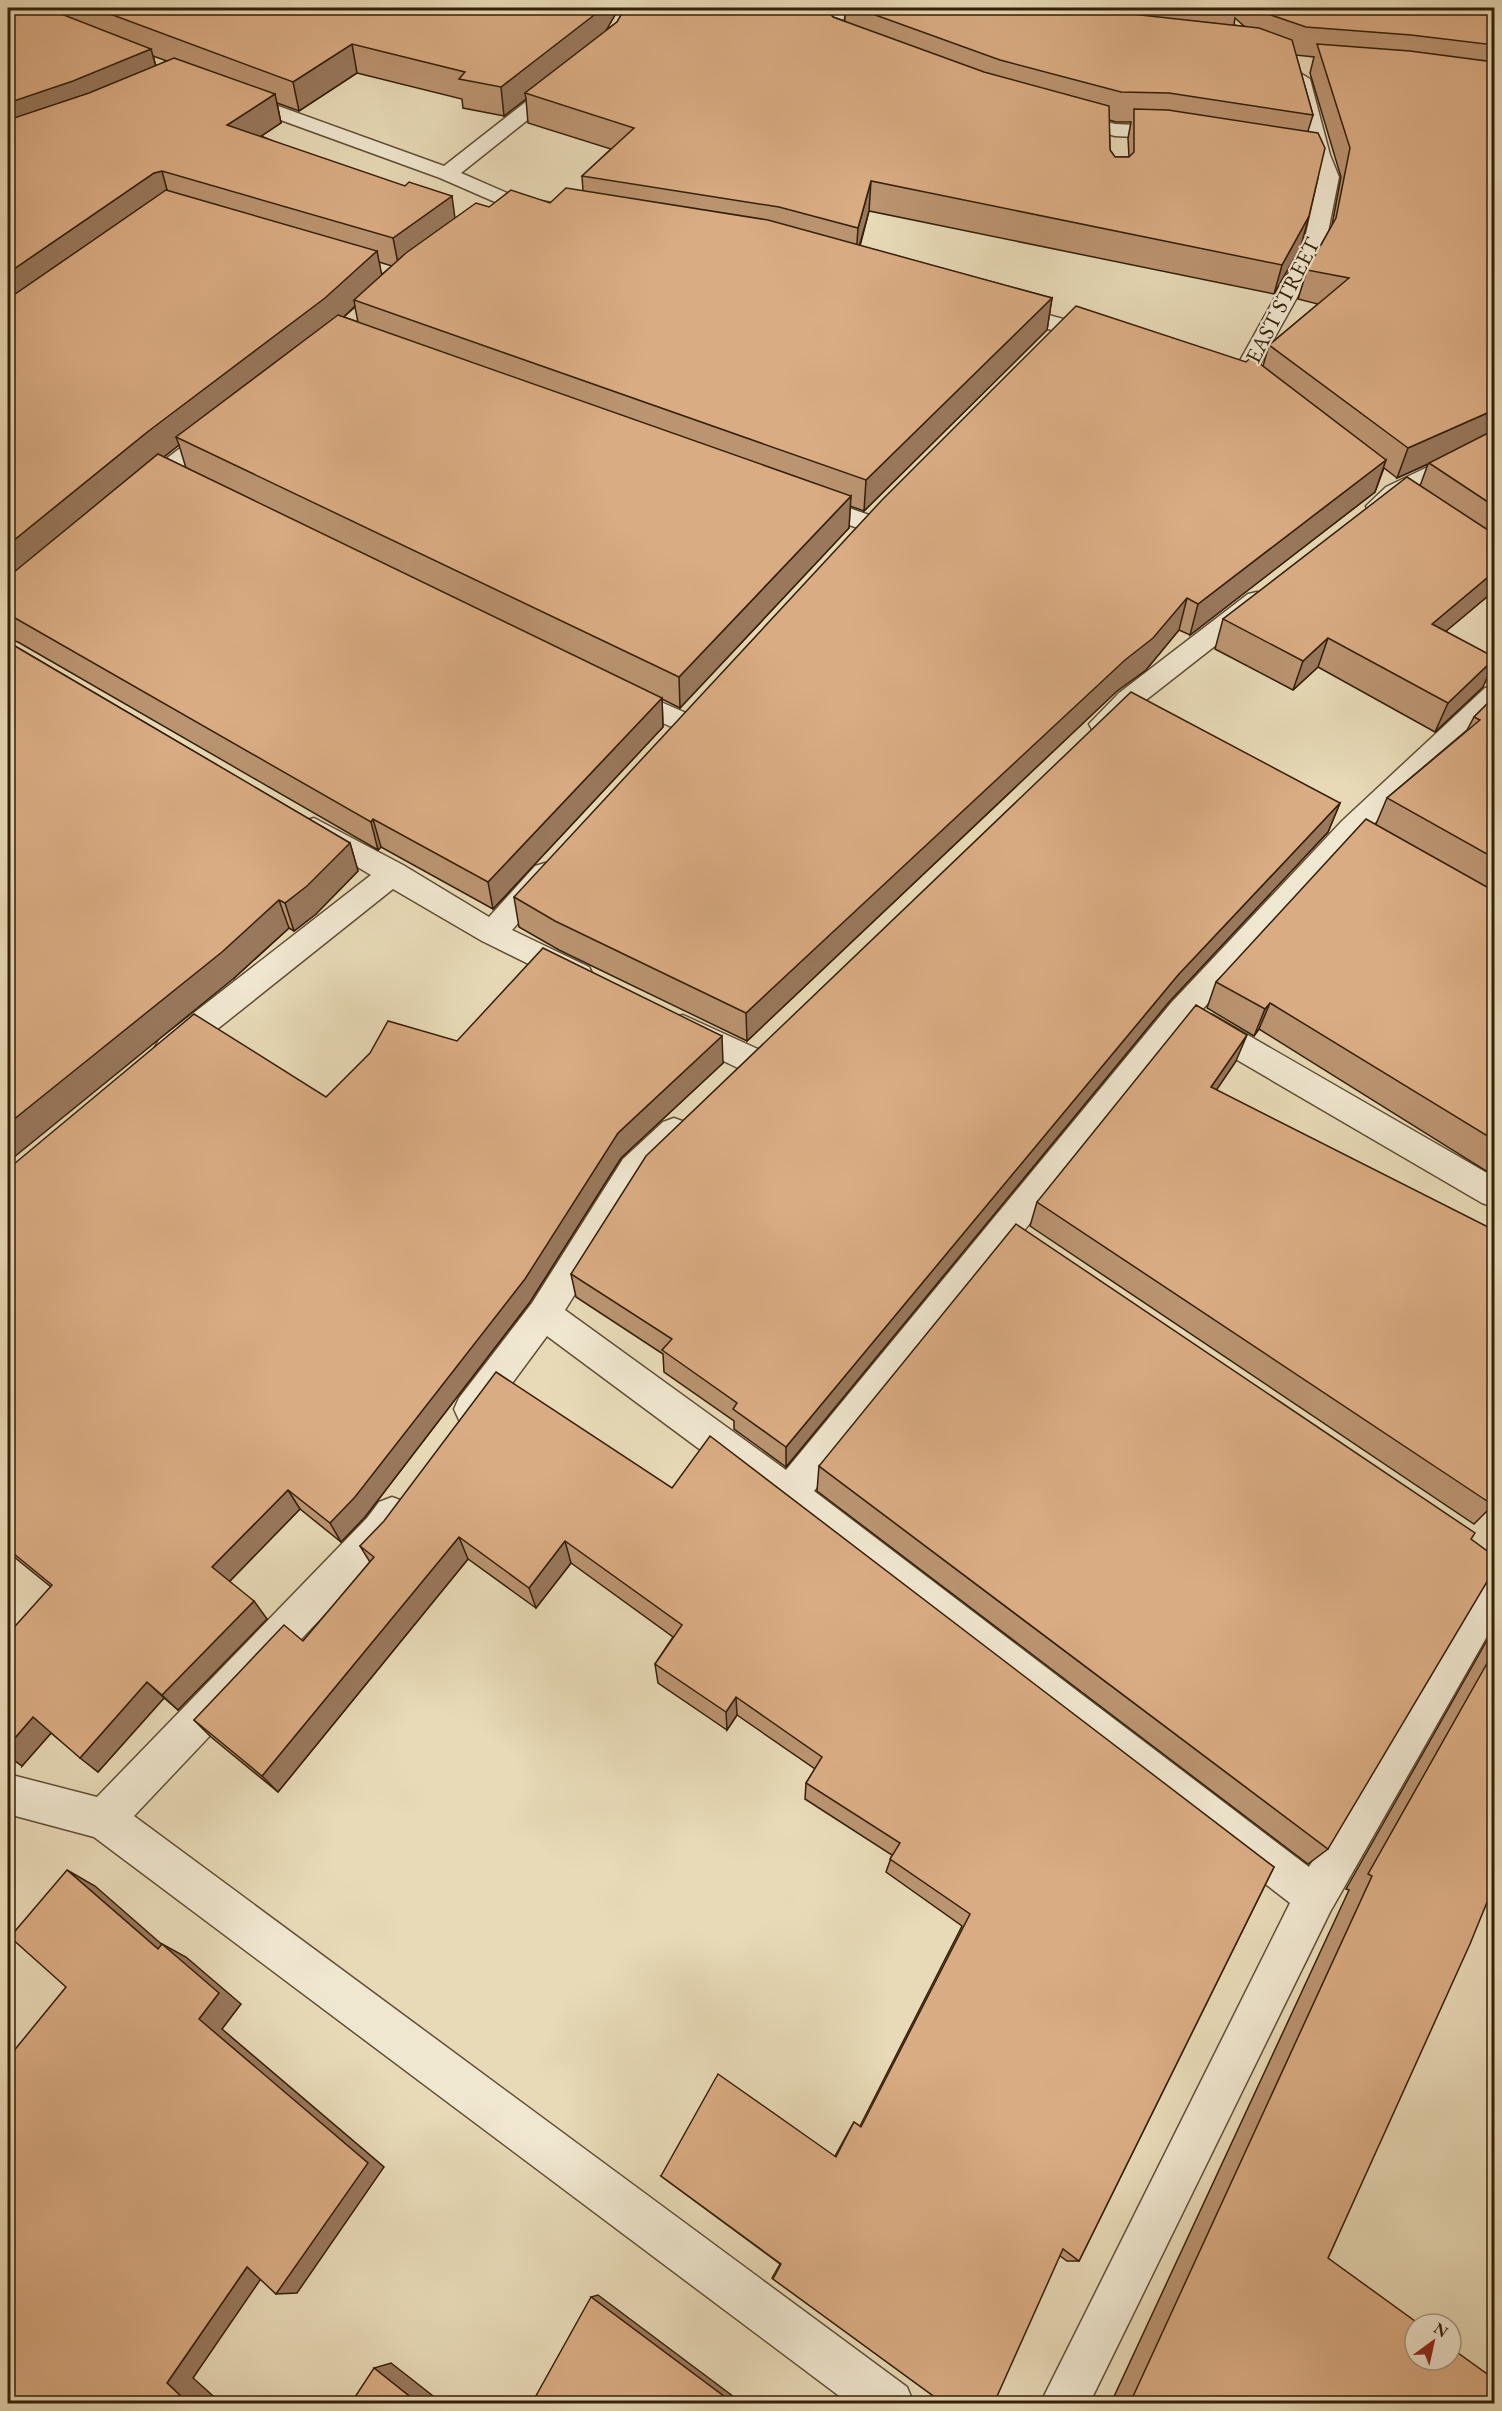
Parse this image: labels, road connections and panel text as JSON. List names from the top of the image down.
{
  "streets": {
    "street": ["EAST STREET"]
  },
  "north": "top right"
}
